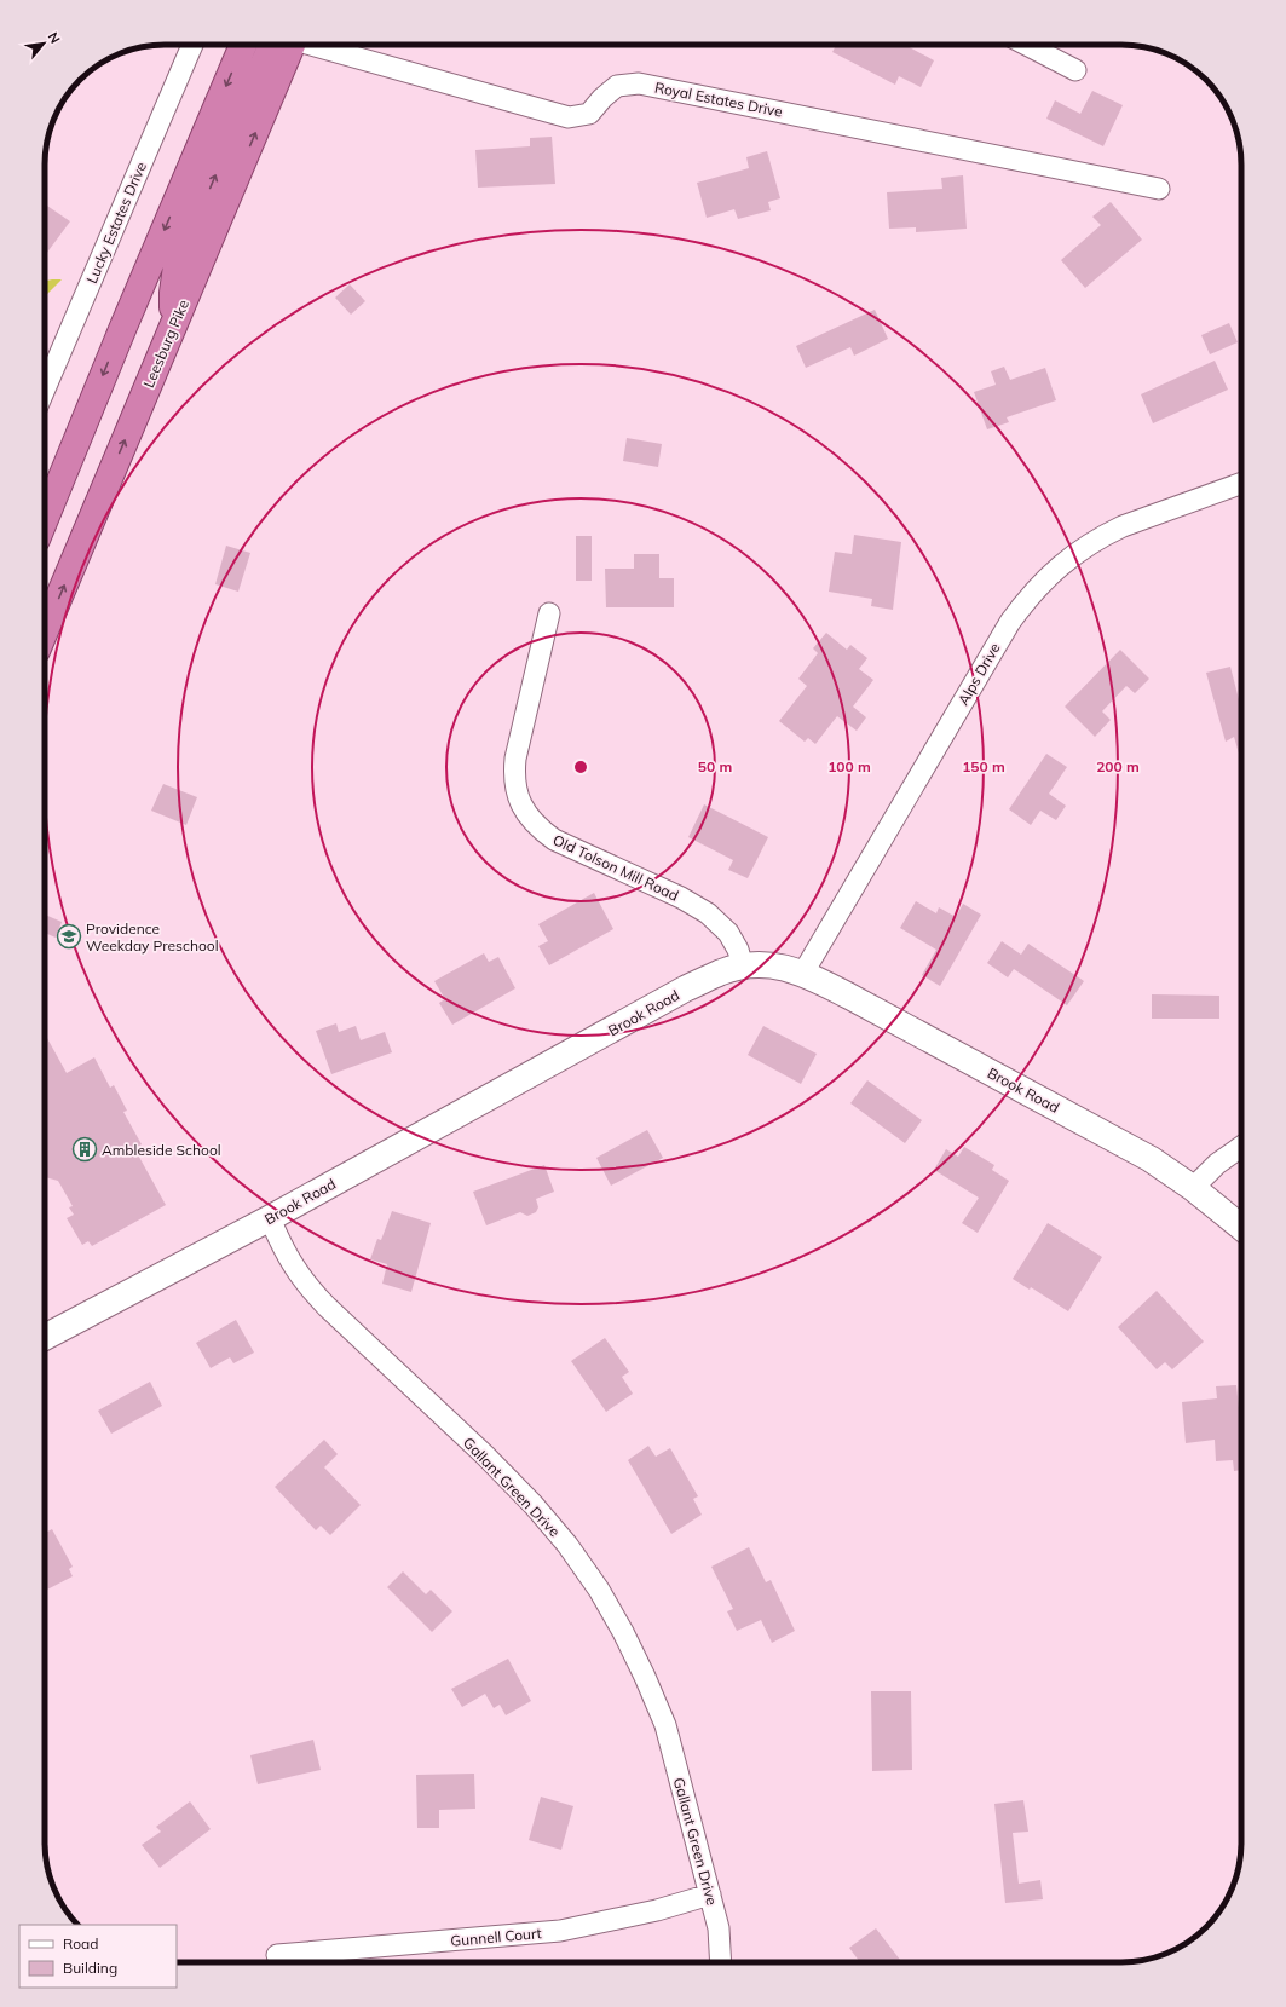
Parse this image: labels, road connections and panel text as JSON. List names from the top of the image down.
{
  "streets": {
    "highway": ["Leesburg Pike"],
    "street": [
      "Royal Estates Drive",
      "Lucky Estates Drive",
      "Alps Drive",
      "Old Tolson Mill Road",
      "Brook Road",
      "Gallant Green Drive",
      "Gunnell Court"
    ]
  },
  "crossings": [
    ["Alps Drive", "Brook Road"],
    ["Old Tolson Mill Road", "Brook Road"],
    ["Brook Road", "Gallant Green Drive"],
    ["Gallant Green Drive", "Gunnell Court"]
  ],
  "places": {
    "school or university": ["Providence Weekday Preschool"],
    "building": ["Ambleside School"]
  },
  "legend": ["Road", "Building"],
  "north": "top right",
  "rings": [
    "50 m",
    "100 m",
    "150 m",
    "200 m"
  ]
}
